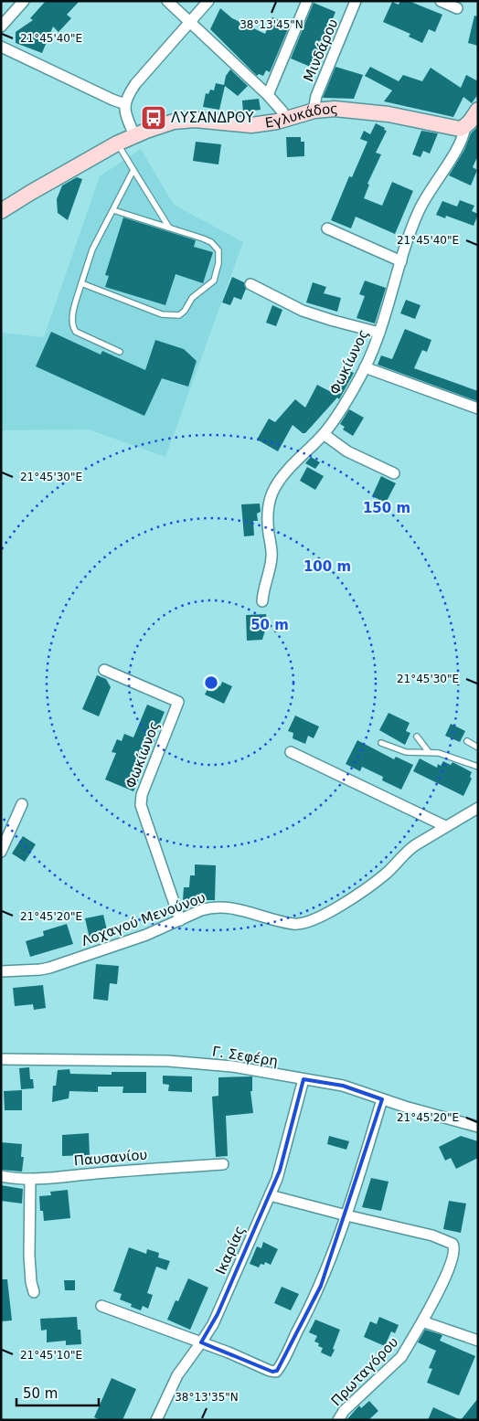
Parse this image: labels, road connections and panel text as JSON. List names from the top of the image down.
{
  "streets": {
    "main road": ["Εγλυκάδος"],
    "street": [
      "Μινδάρου",
      "Φωκίωνος",
      "Λοχαγού Μενούνου",
      "Γ. Σεφέρη",
      "Παυσανίου",
      "Ικαρίας",
      "Πρωταγόρου"
    ]
  },
  "crossings": [
    ["Μινδάρου", "Εγλυκάδος"],
    ["Εγλυκάδος", "Φωκίωνος"],
    ["Φωκίωνος", "Λοχαγού Μενούνου"],
    ["Γ. Σεφέρη", "Ικαρίας"]
  ],
  "places": {
    "bus stop": ["ΛΥΣΑΝΔΡΟΥ"]
  },
  "scale_bar": "50 m",
  "coordinates": [
    "38°13'45\"N",
    "21°45'40\"E",
    "21°45'30\"E",
    "21°45'20\"E",
    "21°45'10\"E",
    "38°13'35\"N"
  ],
  "rings": ["150 m", "100 m", "50 m"]
}
